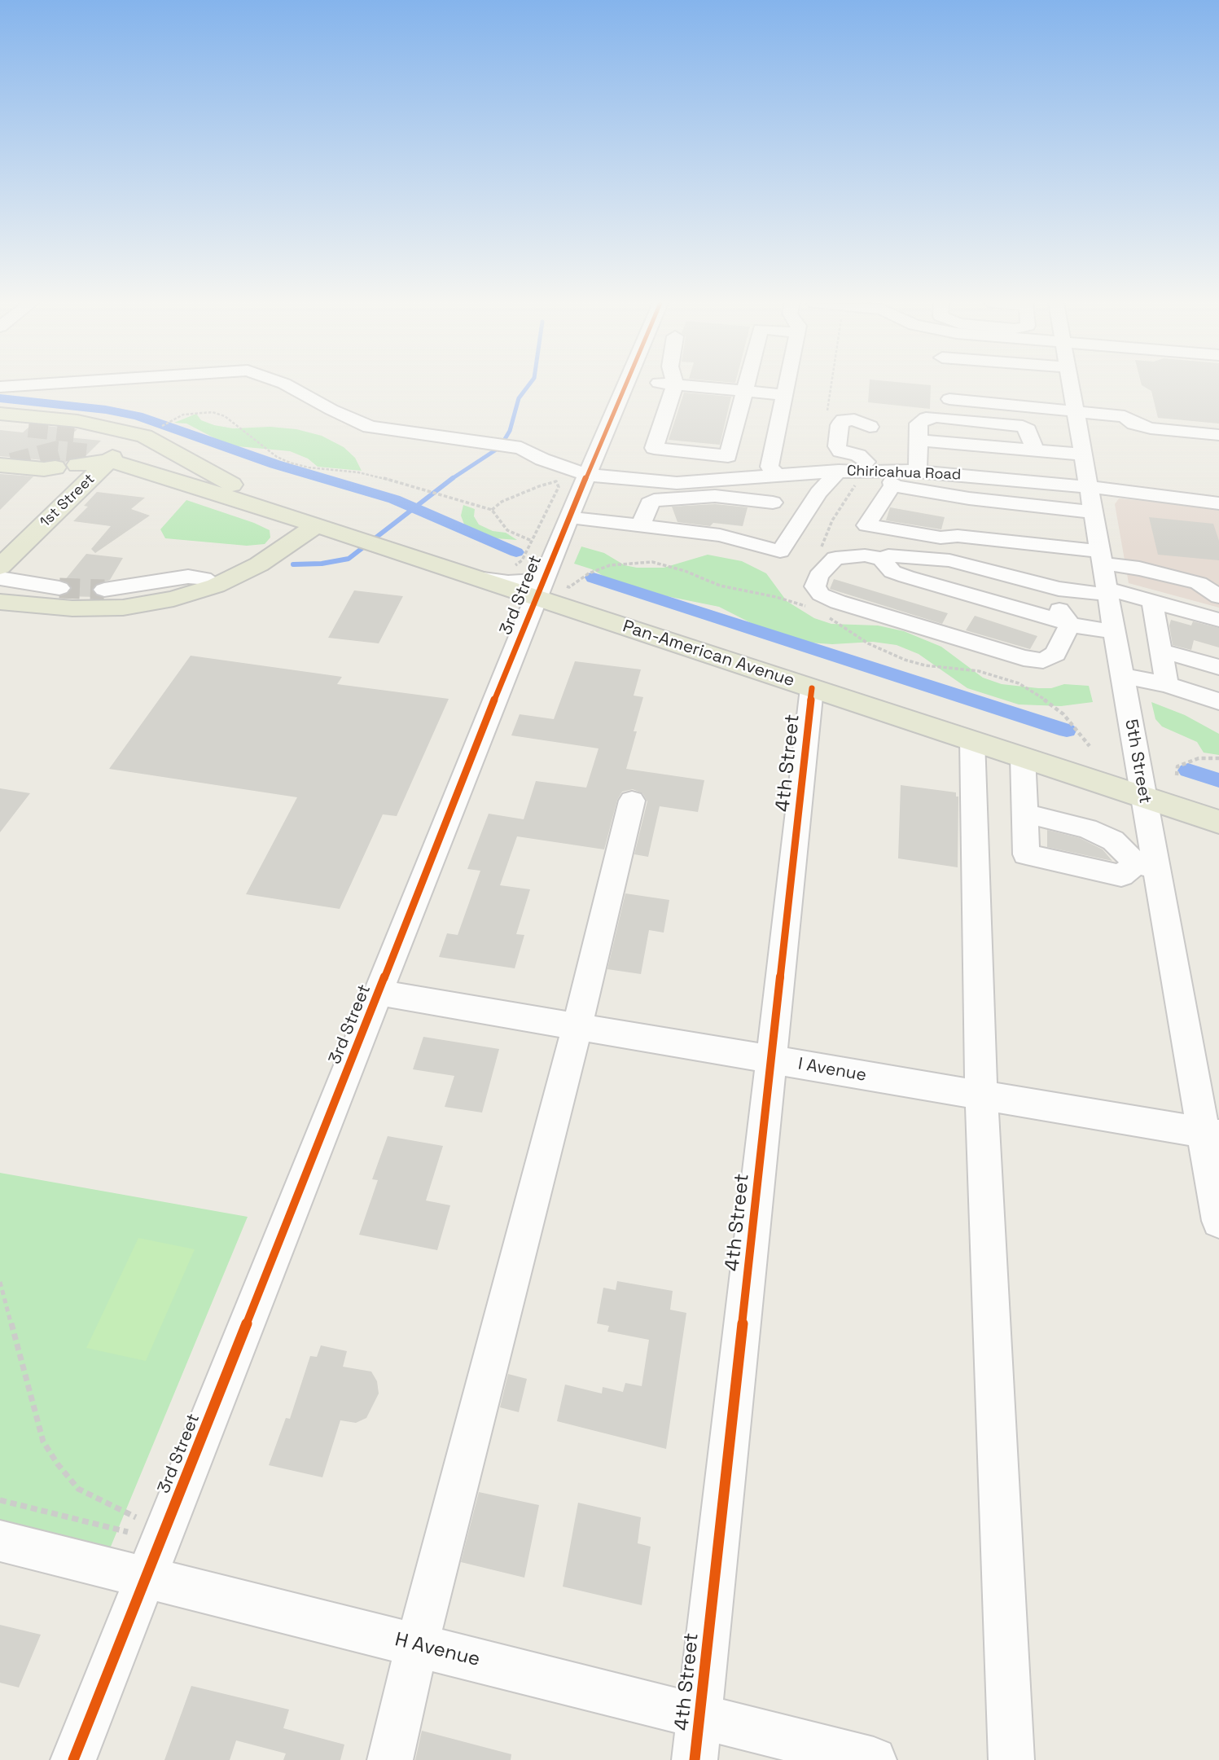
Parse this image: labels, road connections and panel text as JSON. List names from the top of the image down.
{
  "streets": {
    "main road": ["1st Street", "Pan-American Avenue"],
    "street": [
      "Chiricahua Road",
      "3rd Street",
      "5th Street",
      "4th Street",
      "I Avenue",
      "H Avenue"
    ]
  },
  "crossings": [
    ["Chiricahua Road", "3rd Street"],
    ["Chiricahua Road", "5th Street"],
    ["1st Street", "Pan-American Avenue"],
    ["3rd Street", "Pan-American Avenue"],
    ["3rd Street", "I Avenue"],
    ["3rd Street", "H Avenue"],
    ["Pan-American Avenue", "5th Street"],
    ["Pan-American Avenue", "4th Street"],
    ["5th Street", "I Avenue"],
    ["4th Street", "I Avenue"],
    ["4th Street", "H Avenue"]
  ]
}
